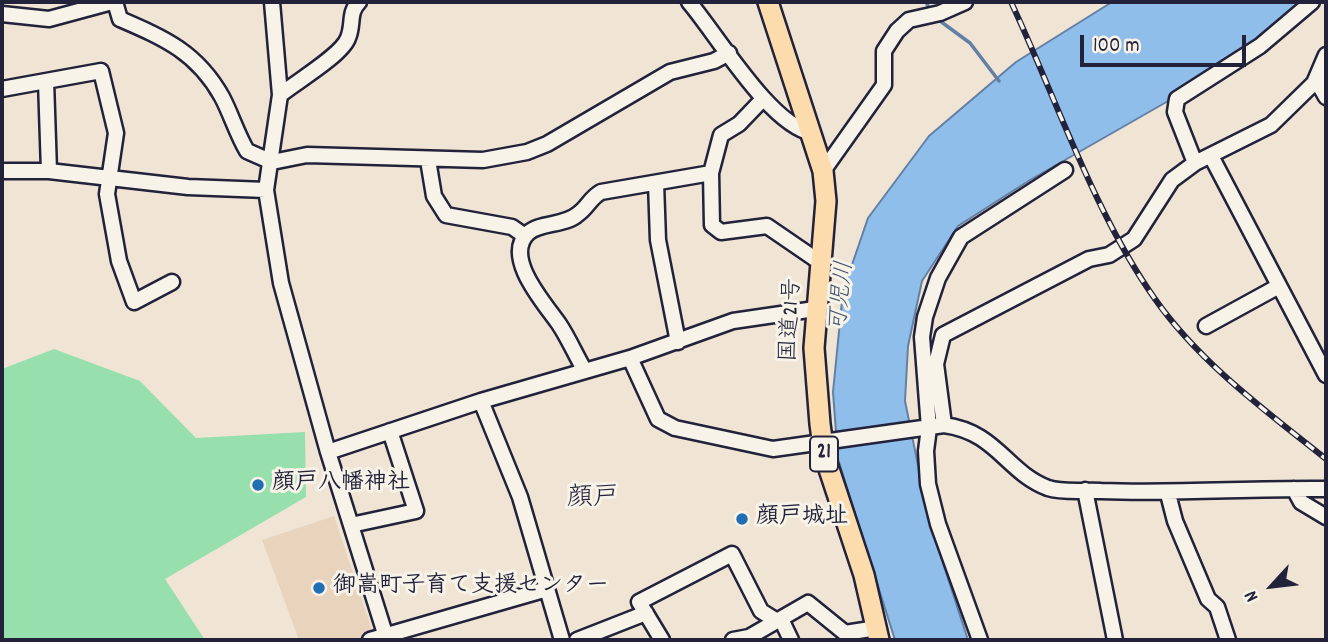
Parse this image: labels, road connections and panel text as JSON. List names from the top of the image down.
{
  "streets": {
    "highway": ["国道21号", "21"]
  },
  "districts": ["顔戸"],
  "water": ["可児川"],
  "places": ["顔戸八幡神社", "顔戸城址", "御嵩町子育て支援センター"],
  "scale_bar": "100 m",
  "north": "bottom left"
}
